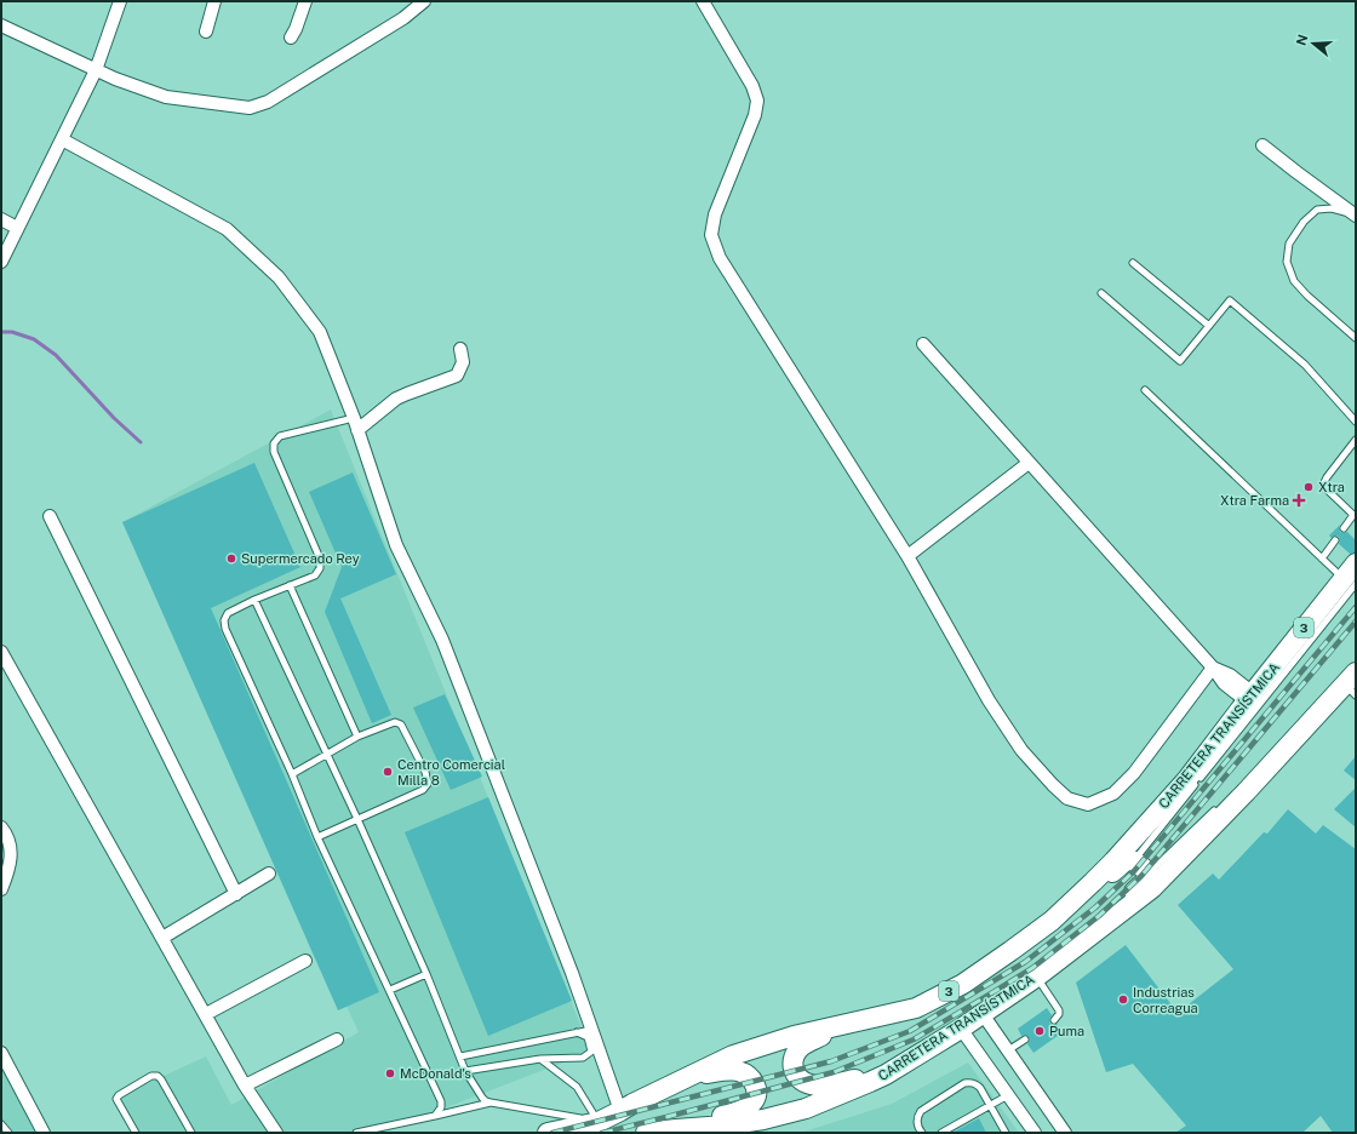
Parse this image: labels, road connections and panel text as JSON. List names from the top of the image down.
{
  "streets": {
    "main road": ["3", "CARRETERA TRANSÍSTMICA"]
  },
  "places": {
    "other": [
      "Xtra",
      "Supermercado Rey",
      "Centro Comercial Milla 8",
      "Industrias Correagua",
      "Puma",
      "McDonald's"
    ],
    "health": ["Xtra Farma"]
  },
  "north": "left"
}
